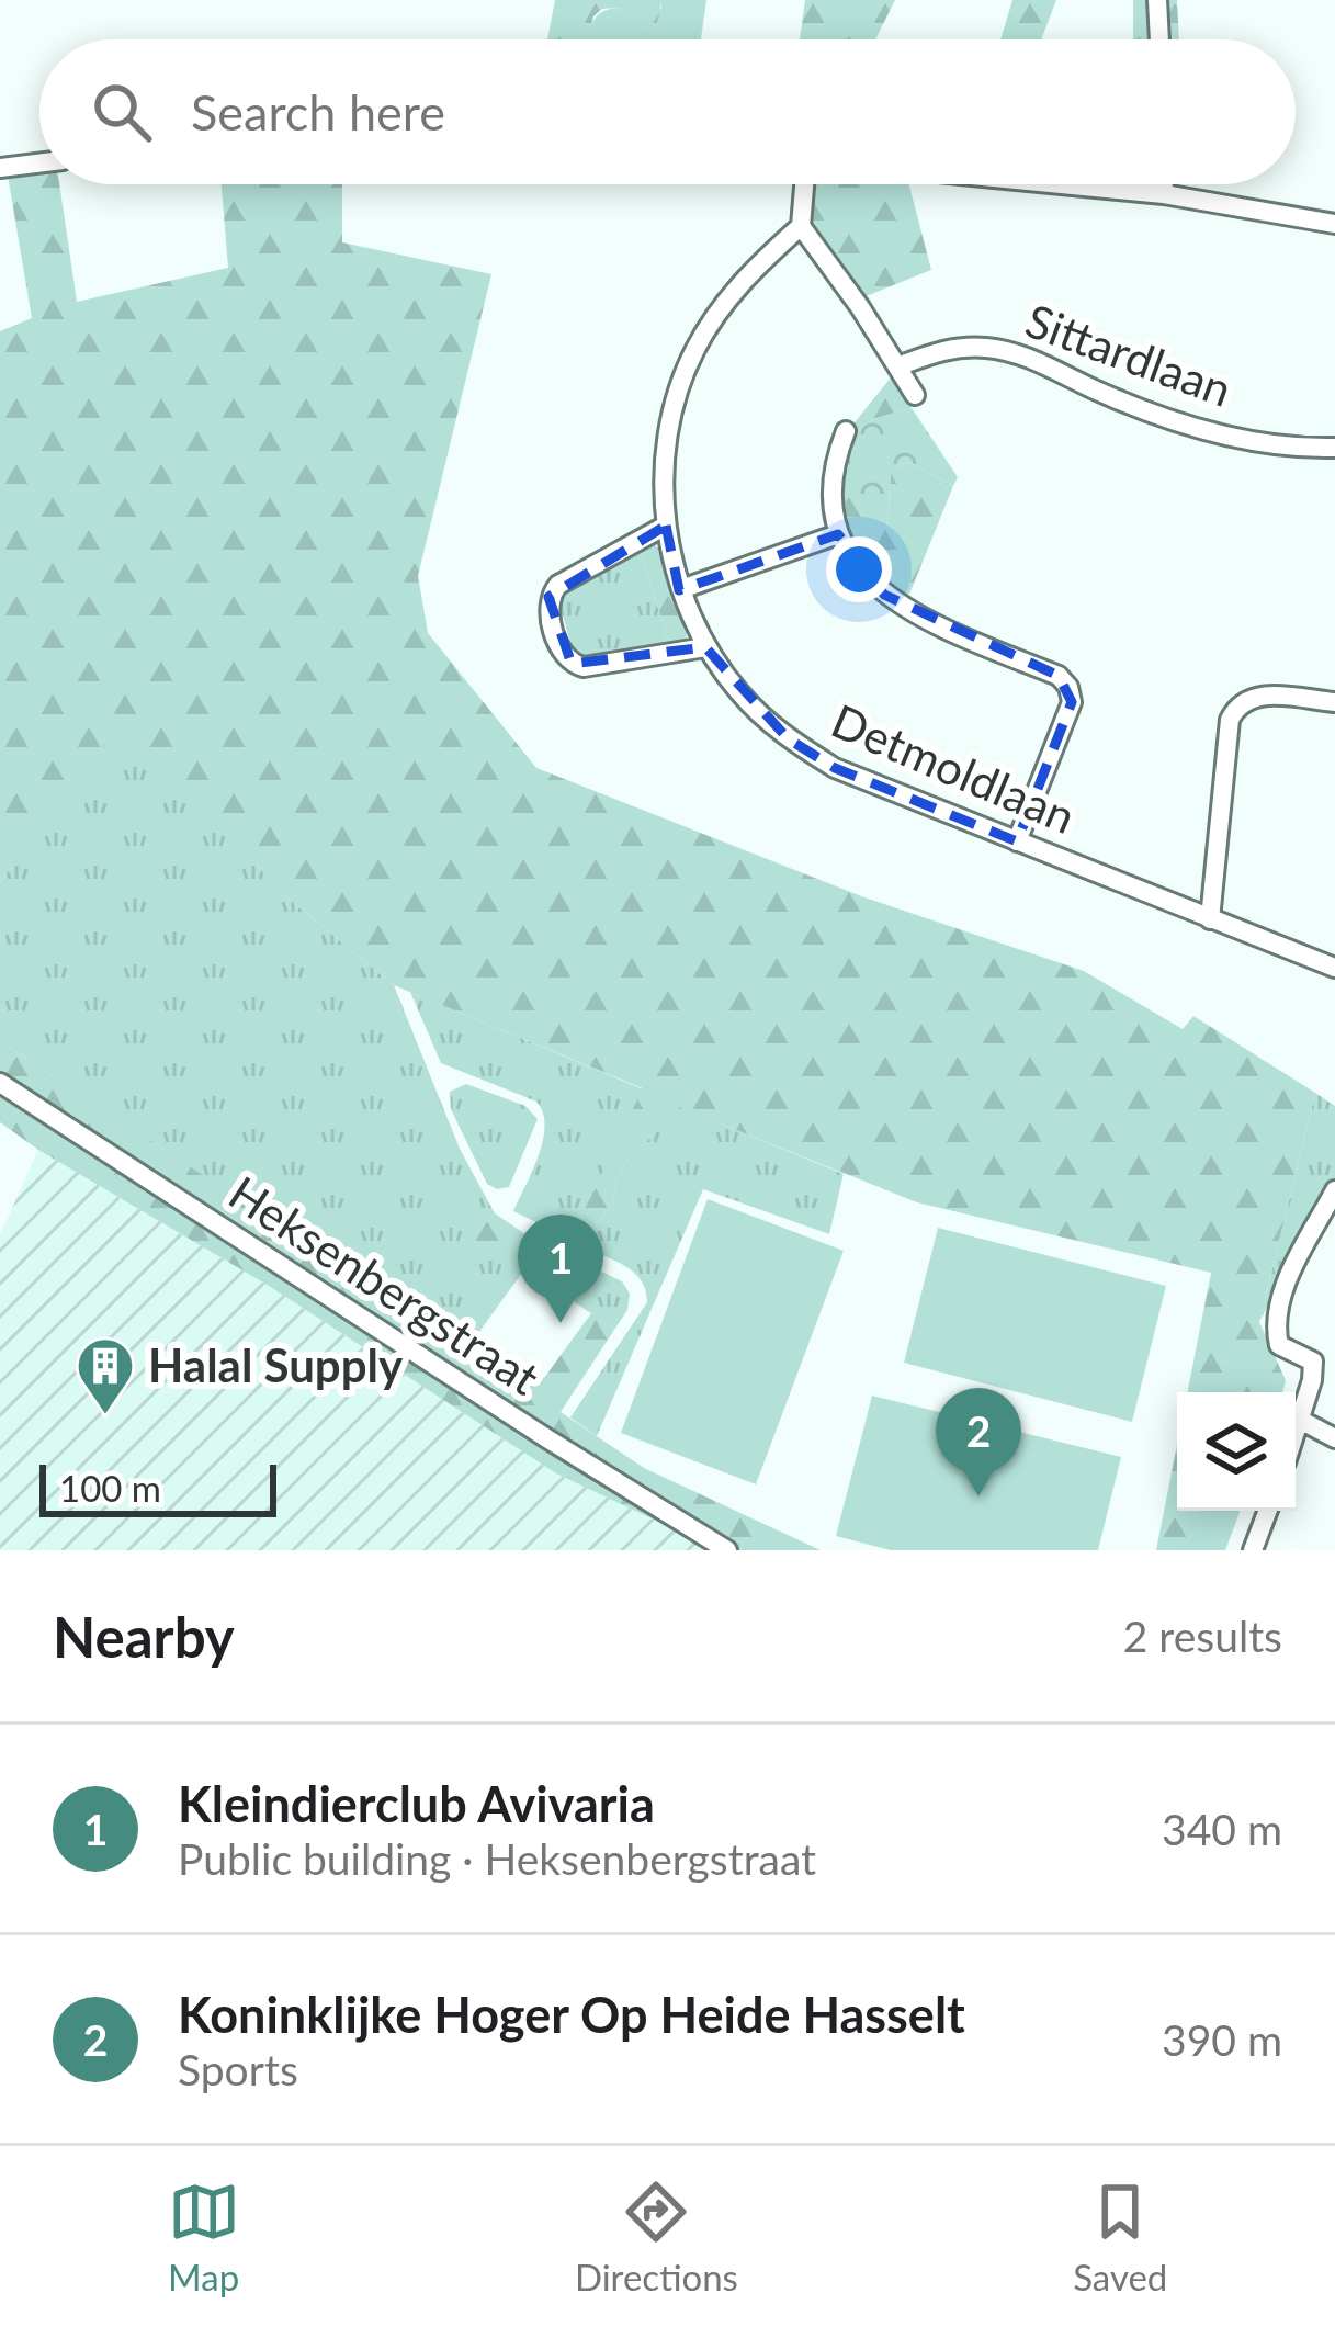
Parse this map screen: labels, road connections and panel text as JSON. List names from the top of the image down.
{
  "streets": {
    "street": ["Sittardlaan", "Detmoldlaan", "Heksenbergstraat"]
  },
  "places": {
    "building": ["Halal Supply"]
  },
  "scale_bar": "100 m",
  "page": {
    "search": "Search here",
    "pins": ["1", "2"],
    "scale": "100 m",
    "heading": ["Nearby", "2 results"],
    "list": [
      {
        "mark": "1",
        "name": "Kleindierclub Avivaria",
        "note": "Public building · Heksenbergstraat",
        "value": "340 m"
      },
      {
        "mark": "2",
        "name": "Koninklijke Hoger Op Heide Hasselt",
        "note": "Sports",
        "value": "390 m"
      }
    ],
    "nav": ["Map", "Directions", "Saved"]
  }
}
